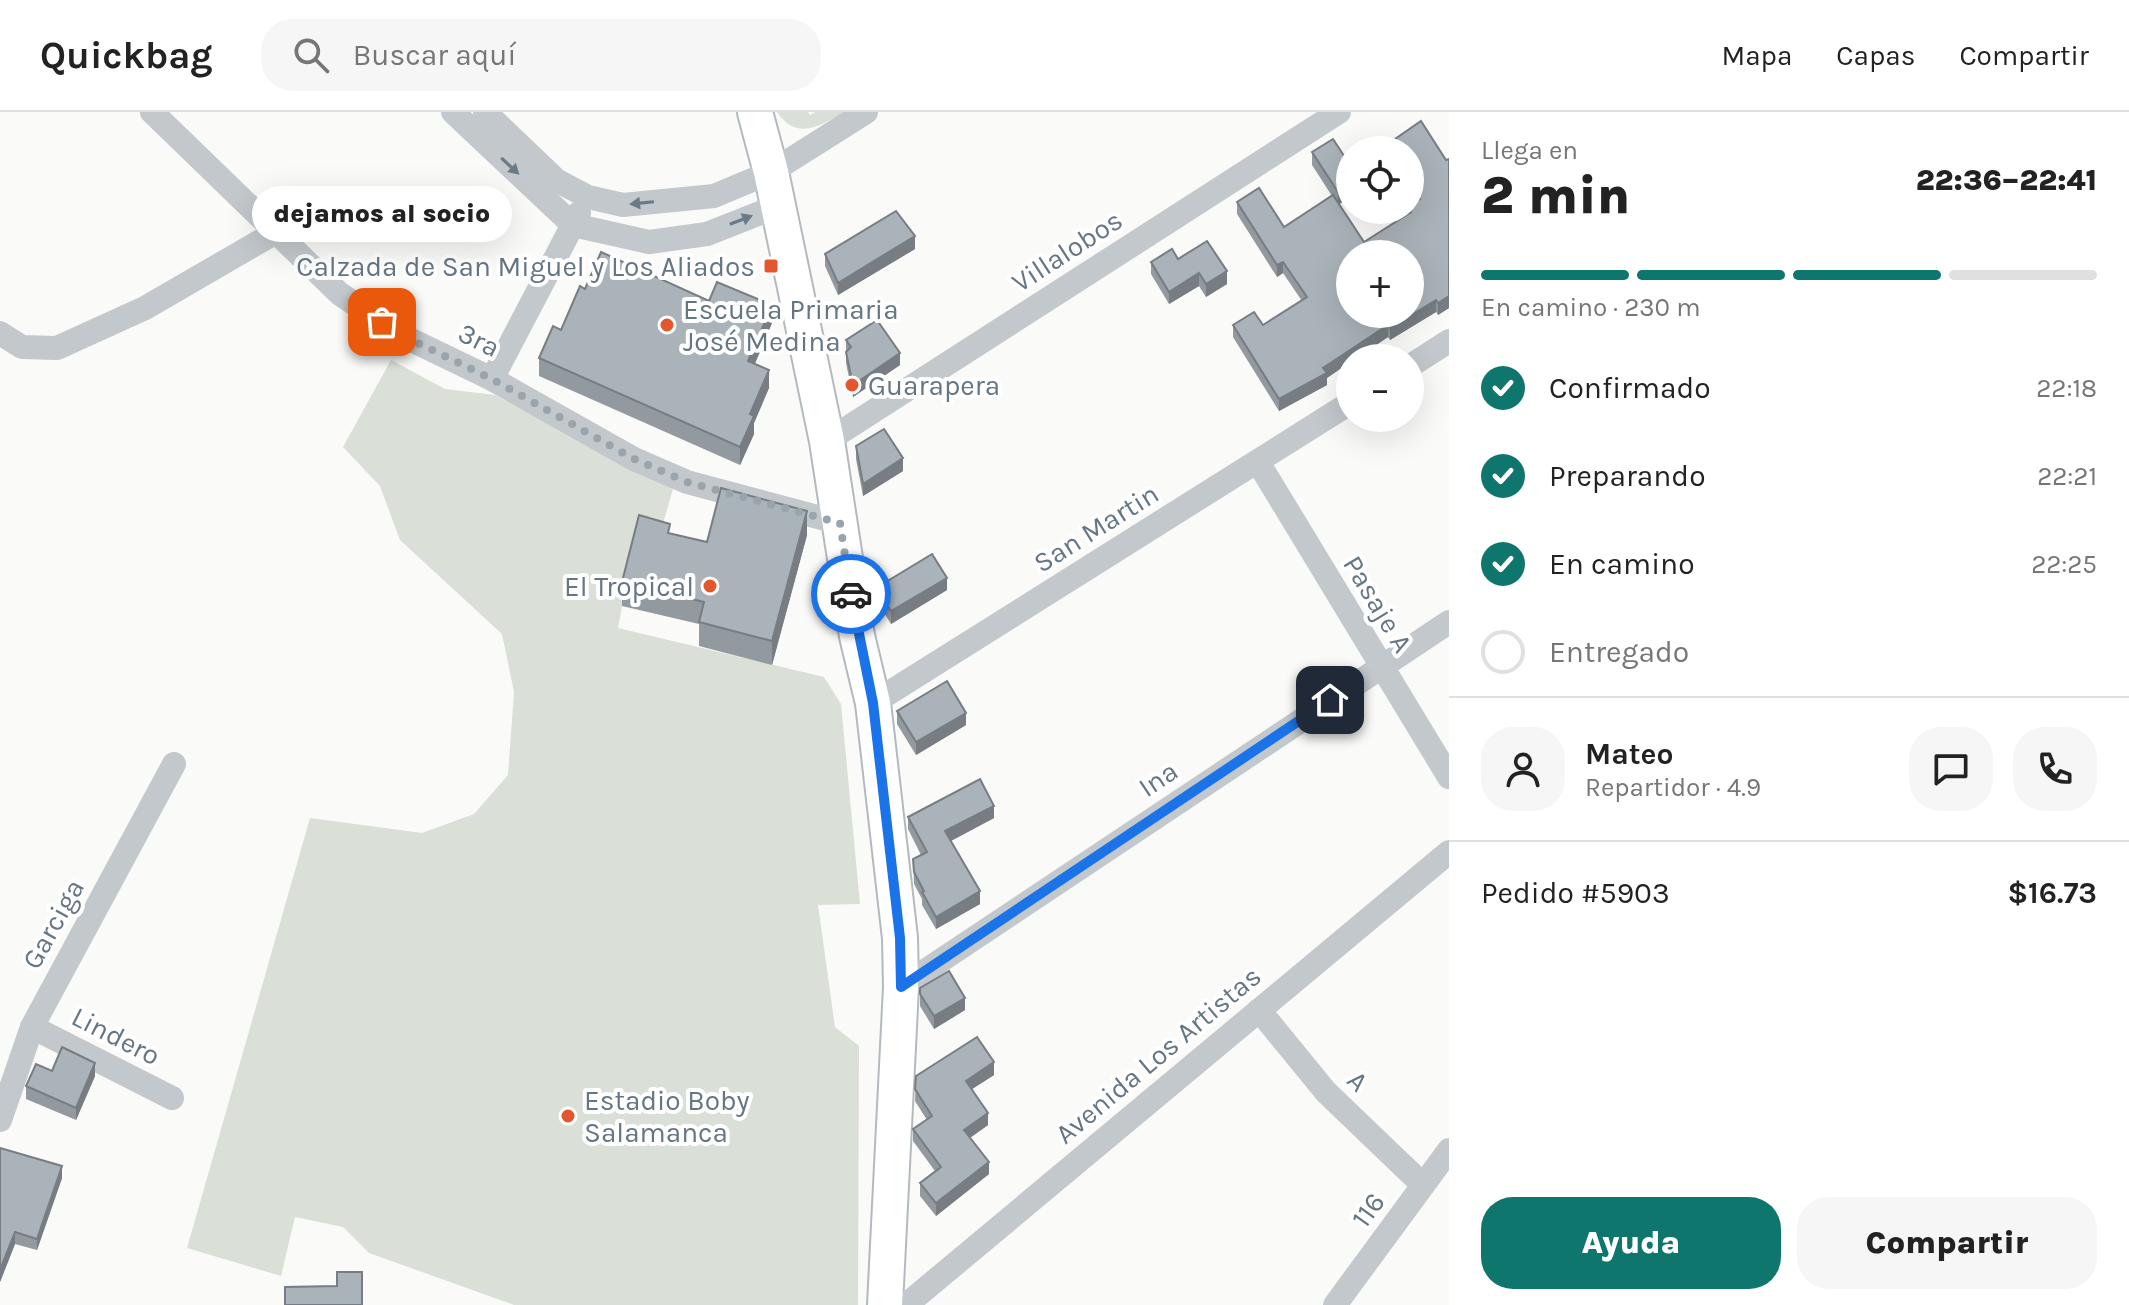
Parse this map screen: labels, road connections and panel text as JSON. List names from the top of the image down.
{
  "streets": {
    "street": [
      "Villalobos",
      "3ra",
      "San Martin",
      "Pasaje A",
      "Ina",
      "Garciga",
      "Lindero",
      "Avenida Los Artistas",
      "A",
      "116"
    ]
  },
  "crossings": [
    ["San Martin", "Pasaje A"],
    ["Pasaje A", "Ina"],
    ["Garciga", "Lindero"],
    ["Avenida Los Artistas", "A"],
    ["A", "116"]
  ],
  "places": {
    "transit": ["Calzada de San Miguel y Los Aliados"],
    "other": [
      "dejamos al socio",
      "Escuela Primaria José Medina",
      "Guarapera",
      "El Tropical",
      "Estadio Boby Salamanca"
    ]
  },
  "page": {
    "header": "Quickbag",
    "search": "Buscar aquí",
    "nav": ["Mapa", "Capas", "Compartir"],
    "heading": ["2 min", "Llega en", "22:36–22:41"],
    "panel": [
      "Mateo",
      "Repartidor · 4.9",
      "Pedido #5903",
      "$16.73"
    ],
    "map_buttons": ["+", "−"],
    "bubble": "dejamos al socio",
    "bar": "En camino · 230 m",
    "list": [
      ["Confirmado", "22:18"],
      ["Preparando", "22:21"],
      ["En camino", "22:25"],
      "Entregado"
    ],
    "buttons": ["Ayuda", "Compartir"]
  }
}
